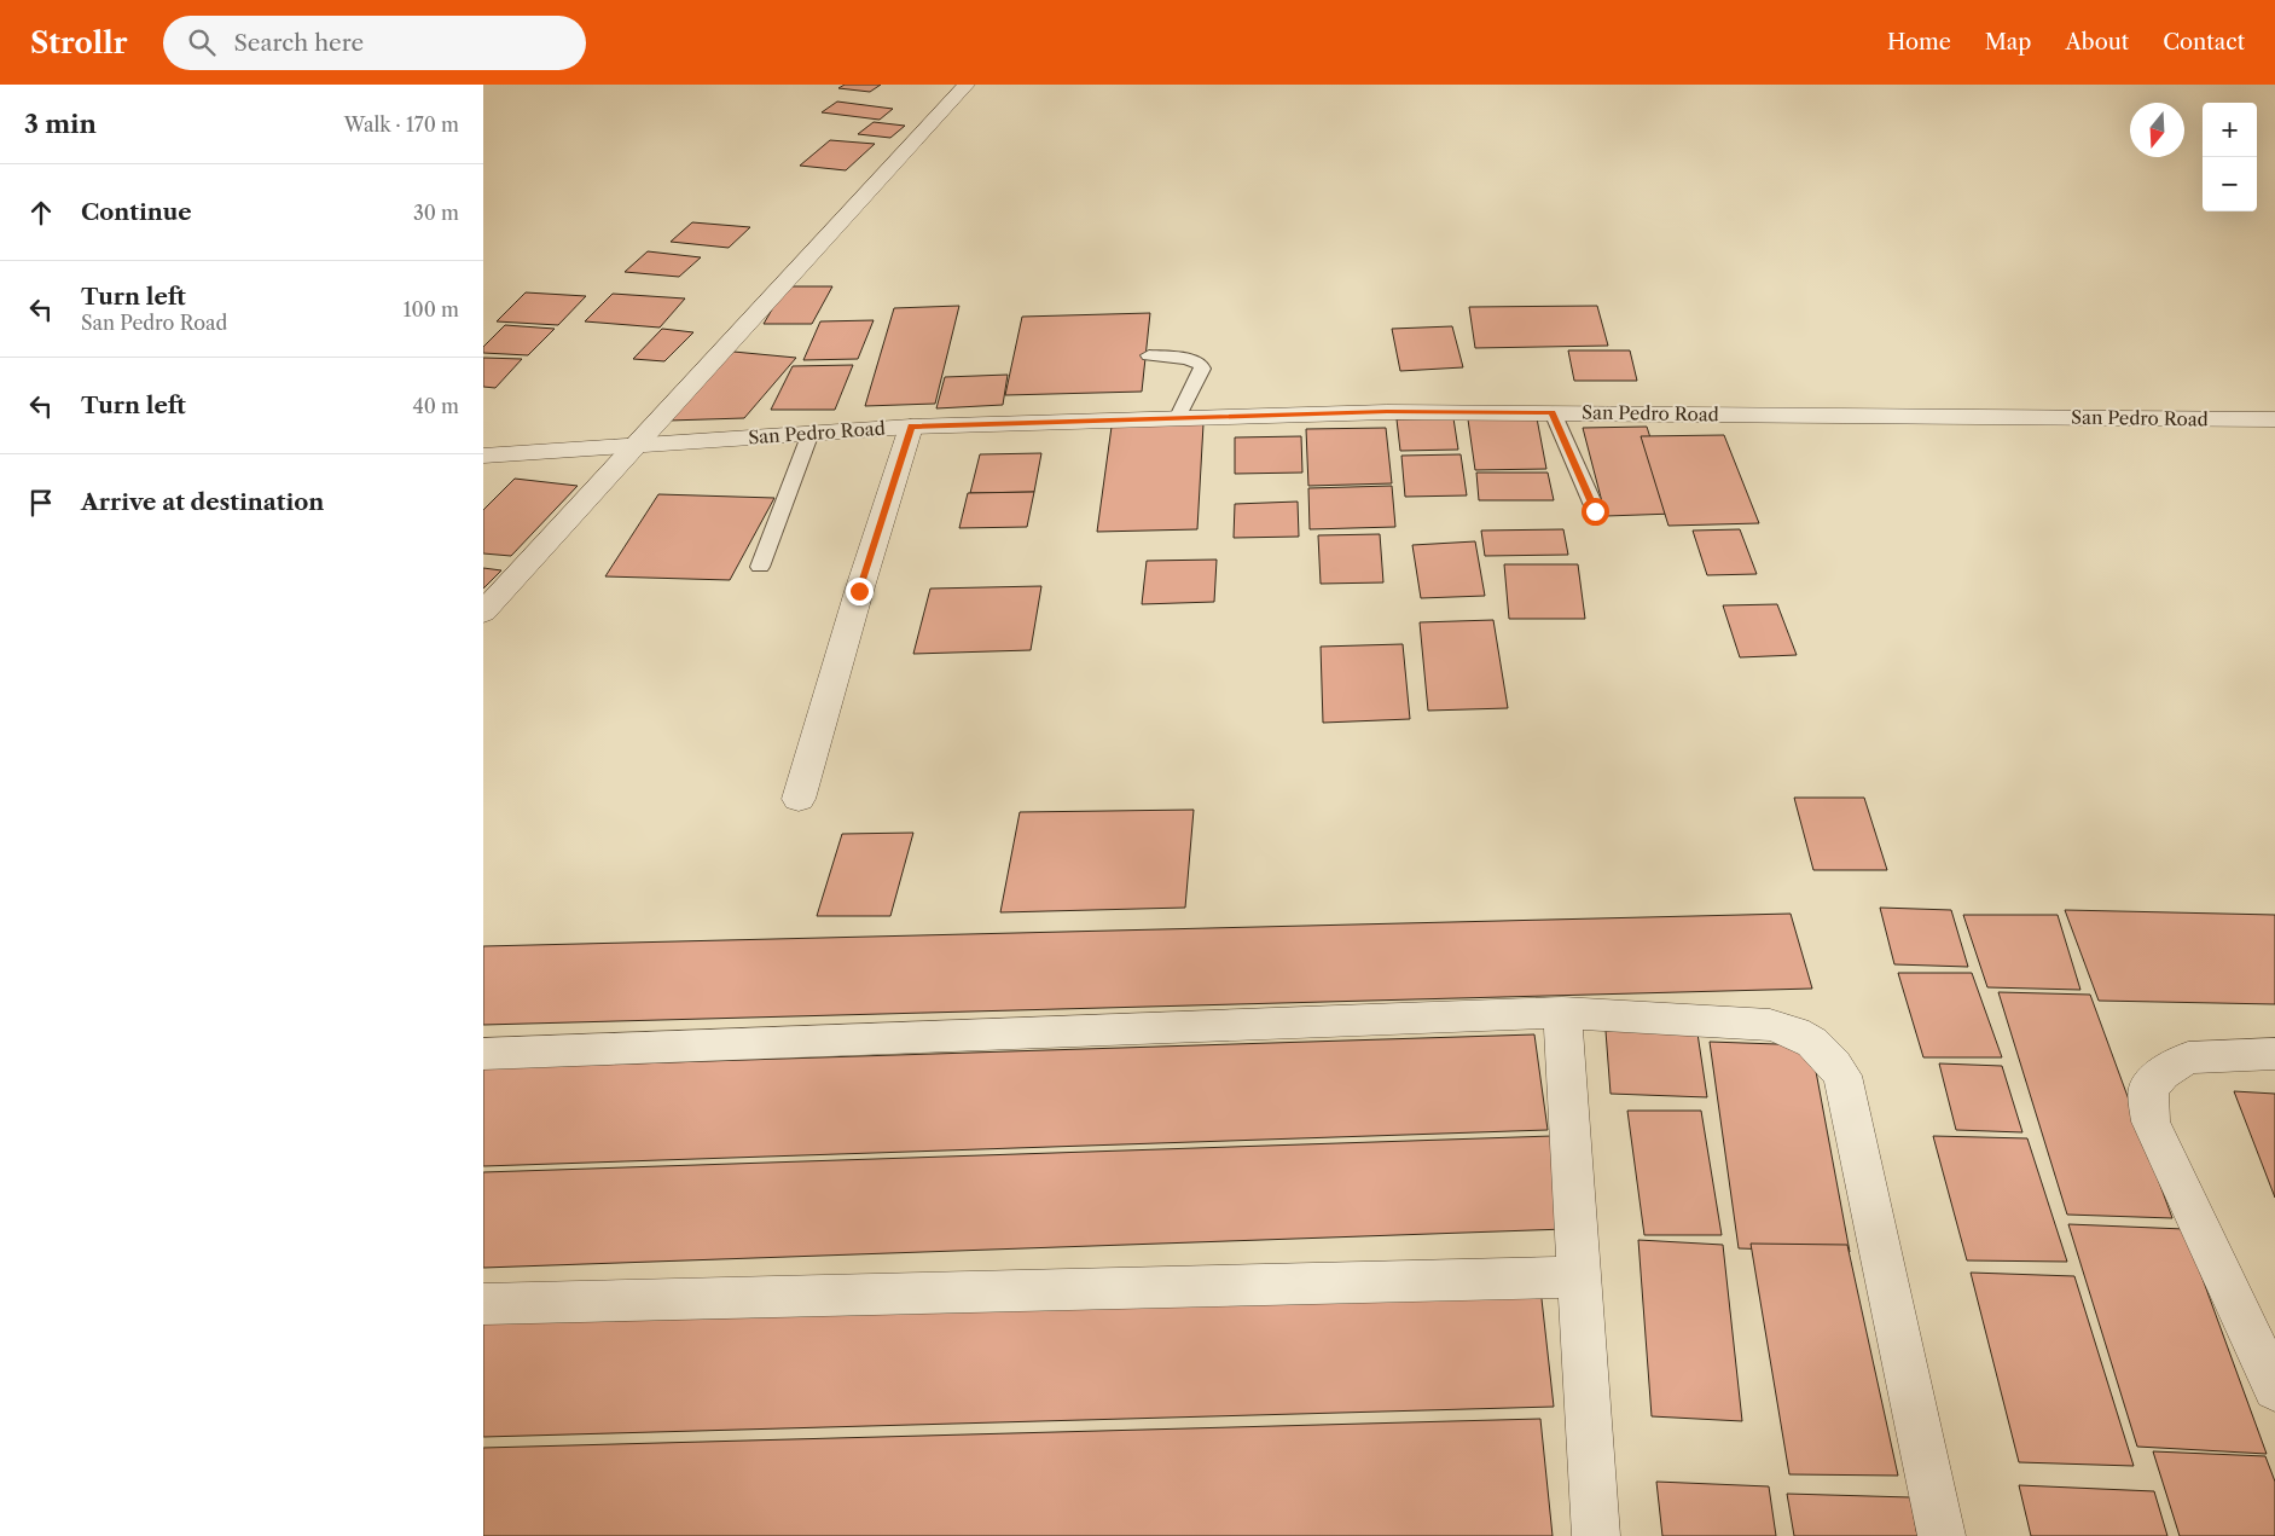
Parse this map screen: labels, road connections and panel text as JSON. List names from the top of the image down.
{
  "streets": {
    "street": ["San Pedro Road"]
  },
  "north": "bottom",
  "page": {
    "header": "Strollr",
    "search": "Search here",
    "nav": [
      "Home",
      "Map",
      "About",
      "Contact"
    ],
    "heading": ["3 min", "Walk · 170 m"],
    "map_buttons": ["+", "−"],
    "list": [
      ["Continue", "30 m"],
      ["Turn left", "San Pedro Road", "100 m"],
      ["Turn left", "40 m"],
      "Arrive at destination"
    ]
  }
}
